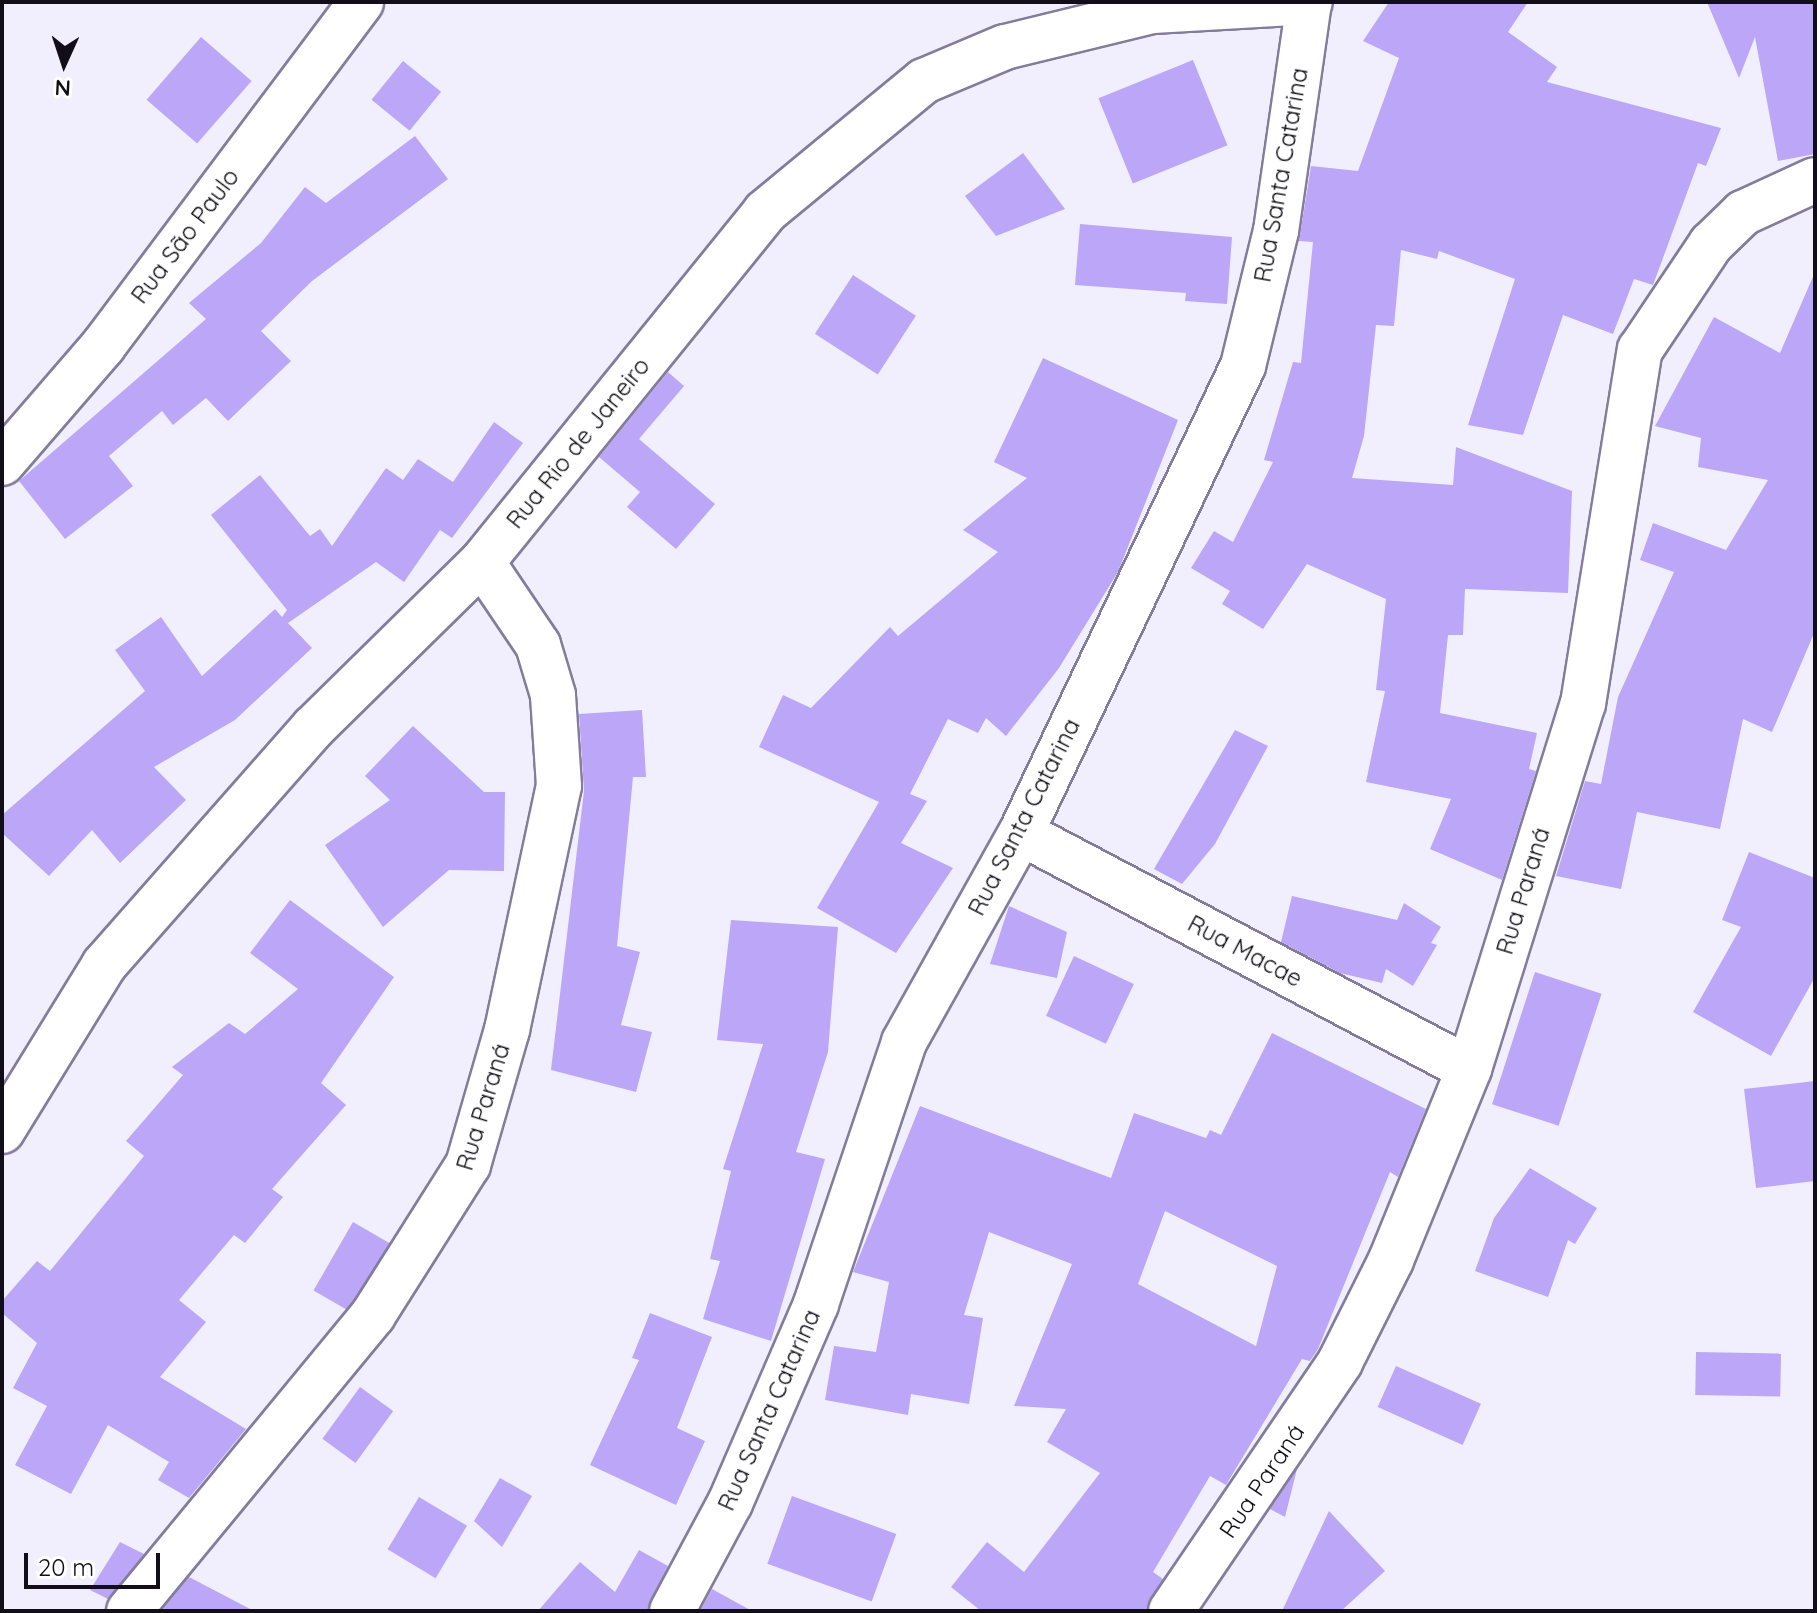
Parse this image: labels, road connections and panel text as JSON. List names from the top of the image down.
{
  "streets": {
    "street": [
      "Rua Santa Catarina",
      "Rua São Paulo",
      "Rua Rio de Janeiro",
      "Rua Paraná",
      "Rua Macae"
    ]
  },
  "crossings": [
    ["Rua Santa Catarina", "Rua Rio de Janeiro"],
    ["Rua Santa Catarina", "Rua Macae"],
    ["Rua Rio de Janeiro", "Rua Paraná"],
    ["Rua Paraná", "Rua Macae"]
  ],
  "scale_bar": "20 m",
  "north": "bottom"
}
